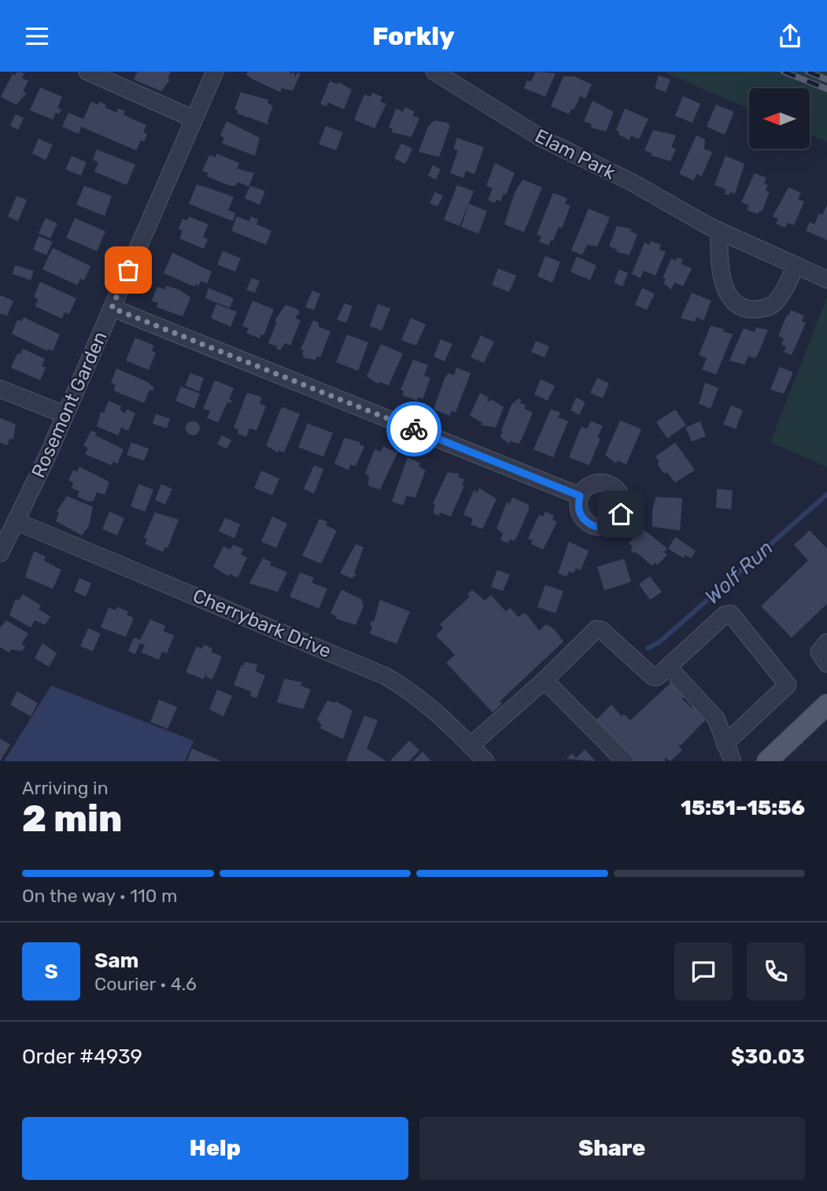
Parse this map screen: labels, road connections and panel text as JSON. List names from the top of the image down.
{
  "streets": {
    "street": ["Elam Park", "Rosemont Garden", "Cherrybark Drive"]
  },
  "crossings": [
    ["Rosemont Garden", "Cherrybark Drive"]
  ],
  "water": ["Wolf Run"],
  "north": "left",
  "page": {
    "header": "Forkly",
    "heading": ["2 min", "Arriving in", "15:51–15:56"],
    "panel": [
      "Sam",
      "Courier · 4.6",
      "Order #4939",
      "$30.03"
    ],
    "bar": "On the way · 110 m",
    "round": "S",
    "buttons": ["Help", "Share"]
  }
}
